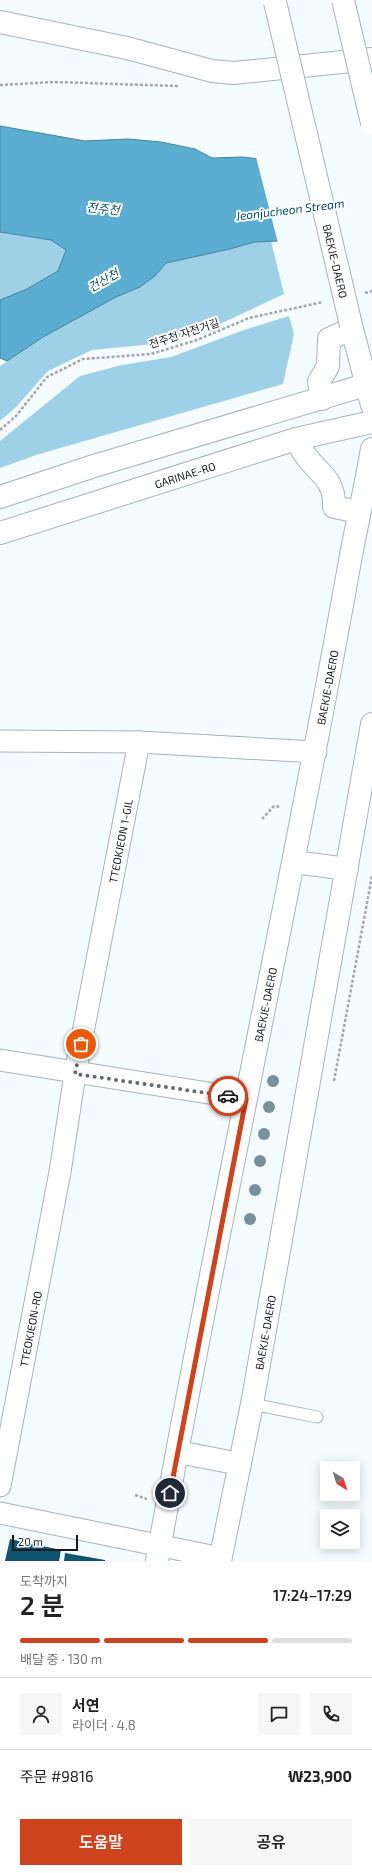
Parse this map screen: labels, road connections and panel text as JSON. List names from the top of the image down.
{
  "streets": {
    "street": [
      "BAEKJE-DAERO",
      "GARINAE-RO",
      "TTEOKJEON 1-GIL",
      "TTEOKJEON-RO"
    ],
    "path": ["전주천 자전거길"]
  },
  "crossings": [
    ["TTEOKJEON 1-GIL", "TTEOKJEON-RO"]
  ],
  "water": ["전주천", "Jeonjucheon Stream", "건산천"],
  "scale_bar": "20 m",
  "north": "bottom right",
  "page": {
    "scale": "20 m",
    "heading": ["2 분", "도착까지", "17:24–17:29"],
    "panel": [
      "서연",
      "라이더 · 4.8",
      "주문 #9816",
      "₩23,900"
    ],
    "bar": "배달 중 · 130 m",
    "buttons": ["도움말", "공유"]
  }
}
